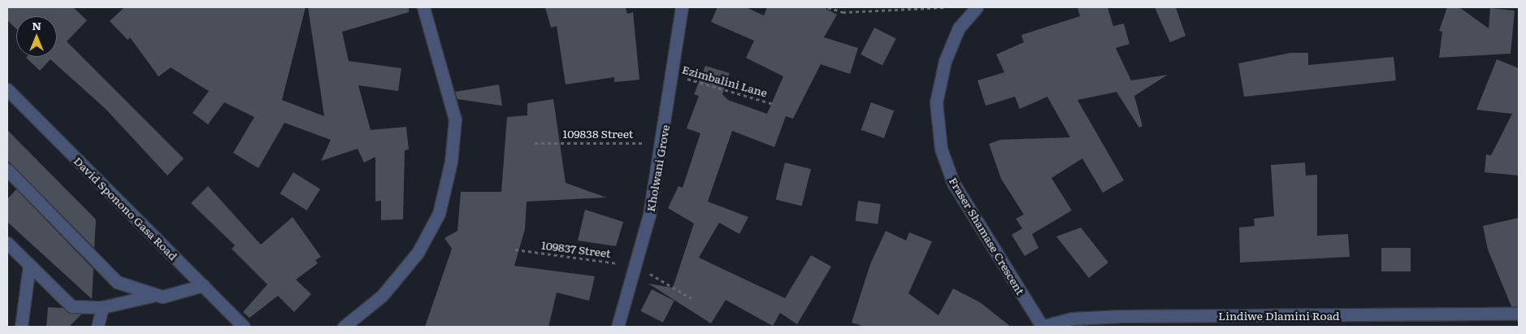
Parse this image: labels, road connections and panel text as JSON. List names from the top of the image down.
{
  "streets": {
    "street": [
      "Kholwani Grove",
      "David Sponono Gasa Road",
      "Fraser Shamase Crescent",
      "Lindiwe Dlamini Road"
    ],
    "path": ["Ezimbalini Lane", "109838 Street", "109837 Street"]
  },
  "crossings": [
    ["Ezimbalini Lane", "Kholwani Grove"],
    ["109838 Street", "Kholwani Grove"],
    ["Kholwani Grove", "109837 Street"],
    ["Fraser Shamase Crescent", "Lindiwe Dlamini Road"]
  ],
  "north": "top"
}
